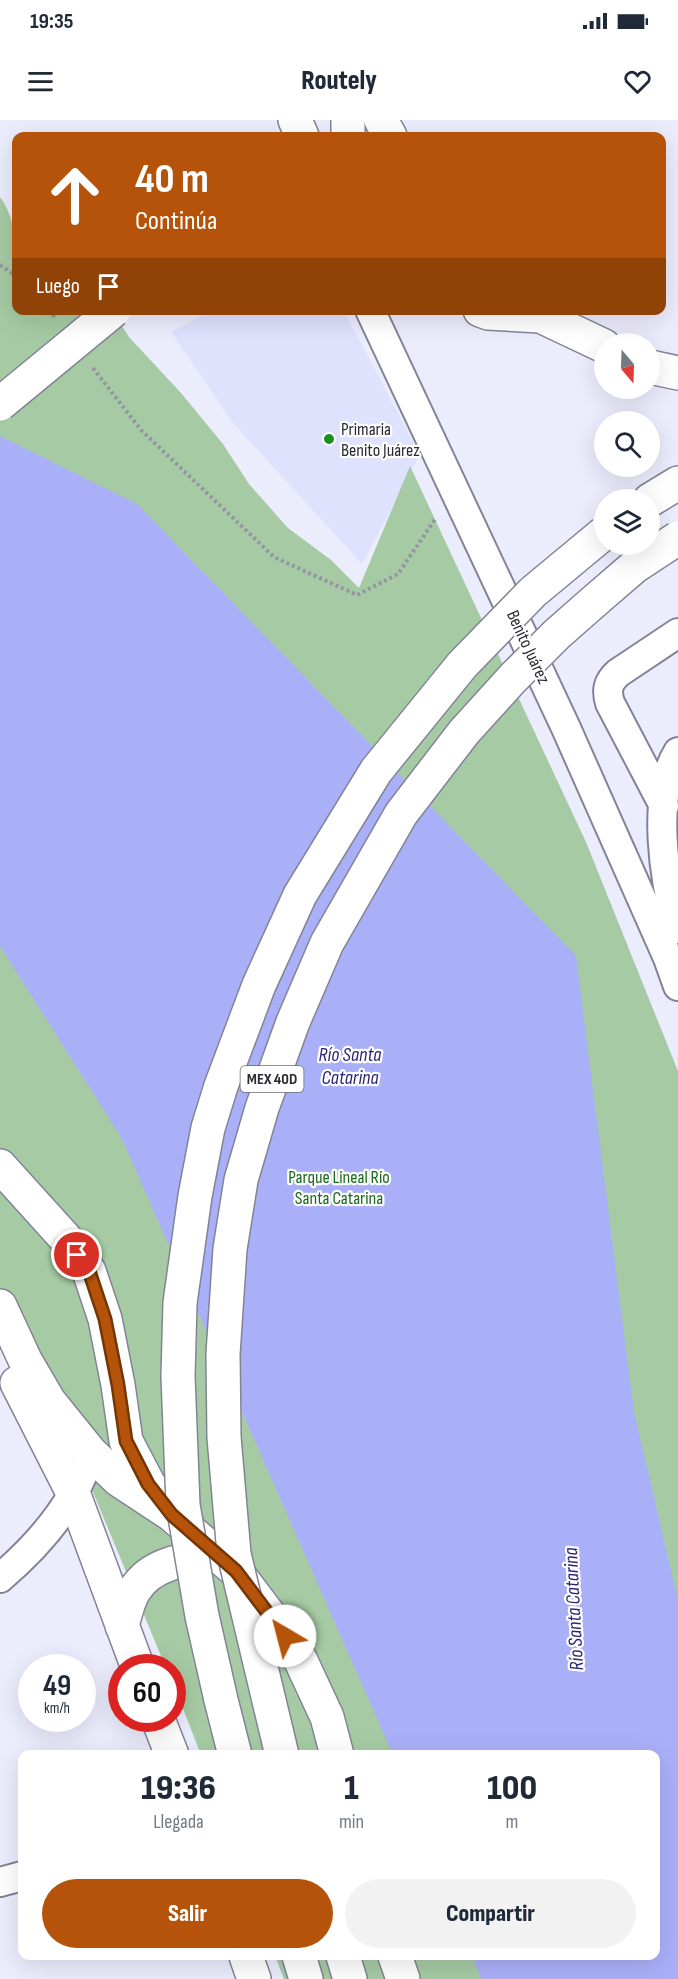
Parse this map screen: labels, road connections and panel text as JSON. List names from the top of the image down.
{
  "streets": {
    "main road": ["MEX 40D"],
    "street": ["Benito Juárez"]
  },
  "water": ["Río Santa Catarina"],
  "parks": ["Parque Lineal Río Santa Catarina"],
  "places": ["Primaria Benito Juárez"],
  "north": "bottom",
  "page": {
    "status": "19:35",
    "header": "Routely",
    "turn": ["40 m", "Continúa"],
    "then": "Luego",
    "speed": "49 km/h",
    "limit": "60",
    "eta": [
      "19:36",
      "Llegada",
      "1",
      "min",
      "100",
      "m"
    ],
    "buttons": ["Salir", "Compartir"]
  }
}
